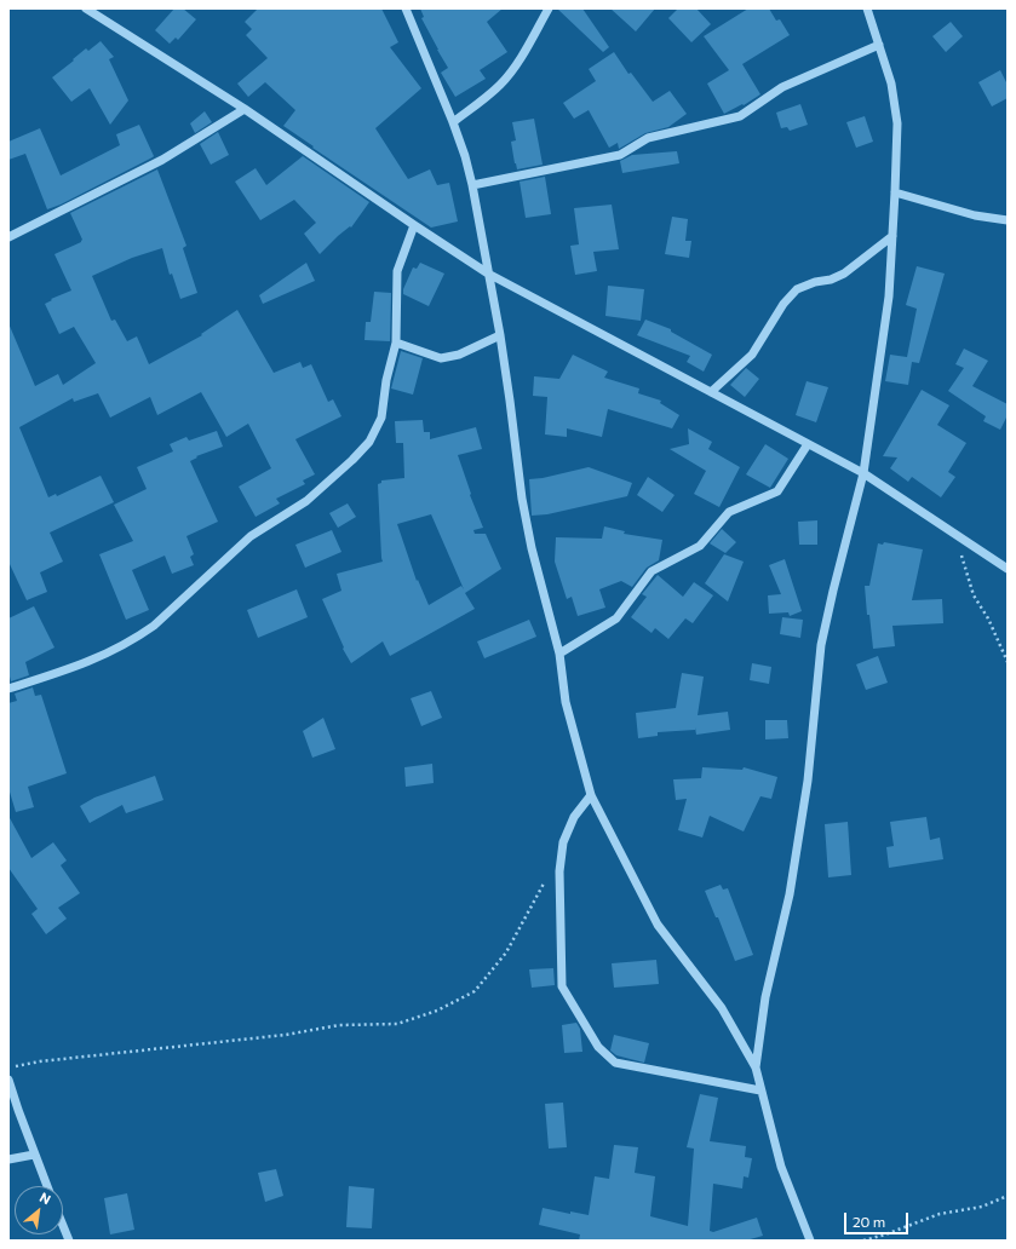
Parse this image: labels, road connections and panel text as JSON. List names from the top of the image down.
{
  "scale_bar": "20 m",
  "north": "top right"
}
